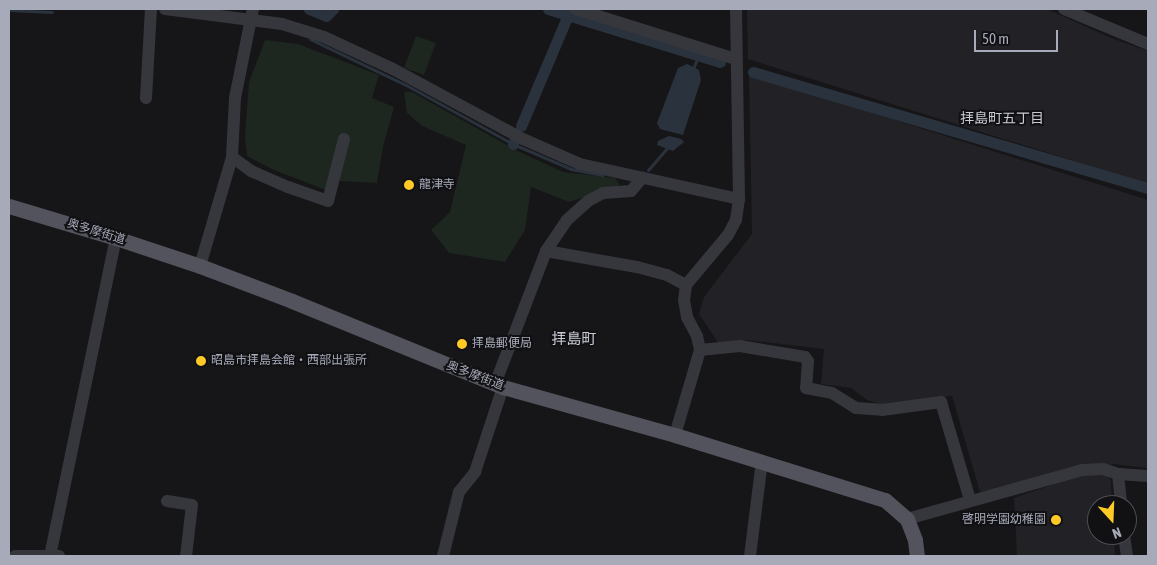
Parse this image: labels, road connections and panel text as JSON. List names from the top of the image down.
{
  "streets": {
    "main road": ["奥多摩街道"]
  },
  "districts": ["拝島町五丁目", "拝島町"],
  "places": [
    "龍津寺",
    "拝島郵便局",
    "昭島市拝島会館・西部出張所",
    "啓明学園幼稚園"
  ],
  "scale_bar": "50 m",
  "north": "bottom"
}
